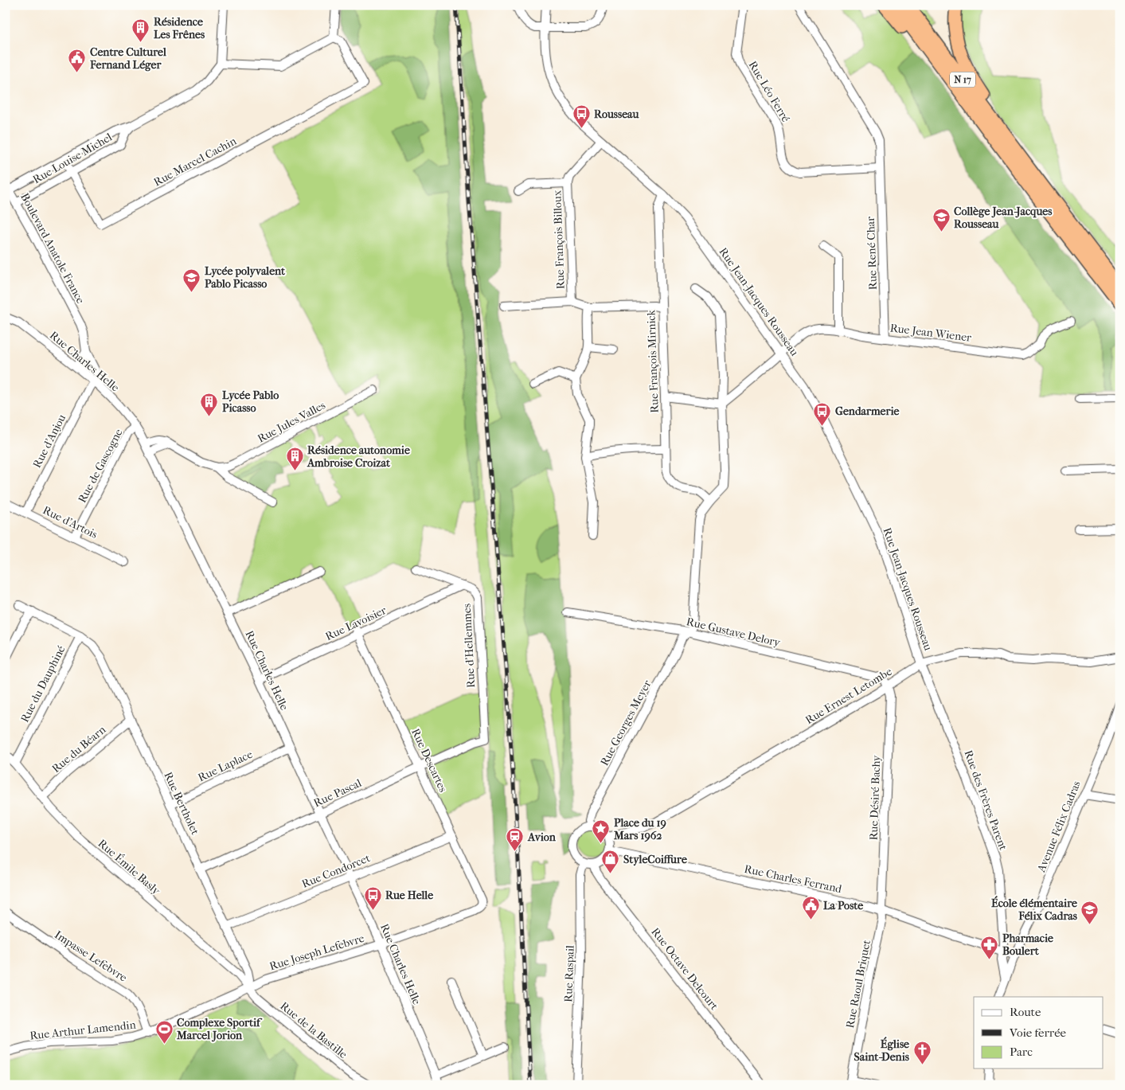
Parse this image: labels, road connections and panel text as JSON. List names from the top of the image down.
{
  "streets": {
    "highway": ["N 17"],
    "street": [
      "Rue Léo Ferré",
      "Rue Louise Michel",
      "Rue Marcel Cachin",
      "Rue François Billoux",
      "Boulevard Anatole France",
      "Rue René Char",
      "Rue Jean-Jacques Rousseau",
      "Rue Jean Wiener",
      "Rue Charles Helle",
      "Rue François Mirnick",
      "Rue Jules Valles",
      "Rue d'Anjou",
      "Rue de Gascogne",
      "Rue d'Artois",
      "Rue Lavoisier",
      "Rue Gustave Delory",
      "Rue d'Hellemmes",
      "Rue du Dauphiné",
      "Rue Ernest Letombe",
      "Rue Georges Meyer",
      "Rue du Béarn",
      "Rue Descartes",
      "Rue Laplace",
      "Rue Pascal",
      "Rue Désiré Bachy",
      "Rue des Frères Parent",
      "Rue Bertholet",
      "Avenue Félix Cadras",
      "Rue Émile Basly",
      "Rue Condorcet",
      "Rue Charles Ferrand",
      "Rue Joseph Lefebvre",
      "Impasse Lefebvre",
      "Rue Octave Delcourt",
      "Rue Raspail",
      "Rue Raoul Briquet",
      "Rue Arthur Lamendin",
      "Rue de la Bastille"
    ]
  },
  "crossings": [
    ["Rue Léo Ferré", "Rue René Char"],
    ["Rue Louise Michel", "Rue Marcel Cachin"],
    ["Rue Louise Michel", "Boulevard Anatole France"],
    ["Rue François Billoux", "Rue Jean-Jacques Rousseau"],
    ["Boulevard Anatole France", "Rue Charles Helle"],
    ["Rue René Char", "Rue Jean Wiener"],
    ["Rue Jean-Jacques Rousseau", "Rue Jean Wiener"],
    ["Rue Jean-Jacques Rousseau", "Rue François Mirnick"],
    ["Rue Jean-Jacques Rousseau", "Rue Ernest Letombe"],
    ["Rue Jean-Jacques Rousseau", "Rue des Frères Parent"],
    ["Rue Jean Wiener", "Rue Georges Meyer"],
    ["Rue Charles Helle", "Rue d'Anjou"],
    ["Rue Charles Helle", "Rue de Gascogne"],
    ["Rue Charles Helle", "Rue Lavoisier"],
    ["Rue Charles Helle", "Rue Laplace"],
    ["Rue Charles Helle", "Rue Pascal"],
    ["Rue Charles Helle", "Rue Condorcet"],
    ["Rue Charles Helle", "Rue Joseph Lefebvre"],
    ["Rue François Mirnick", "Rue Georges Meyer"],
    ["Rue d'Anjou", "Rue d'Artois"],
    ["Rue de Gascogne", "Rue d'Artois"],
    ["Rue Lavoisier", "Rue d'Hellemmes"],
    ["Rue Lavoisier", "Rue Descartes"],
    ["Rue Gustave Delory", "Rue Ernest Letombe"],
    ["Rue Gustave Delory", "Rue Georges Meyer"],
    ["Rue Gustave Delory", "Rue Désiré Bachy"],
    ["Rue d'Hellemmes", "Rue Pascal"],
    ["Rue du Dauphiné", "Rue Bertholet"],
    ["Rue du Dauphiné", "Rue Émile Basly"],
    ["Rue Ernest Letombe", "Rue Georges Meyer"],
    ["Rue Ernest Letombe", "Rue Désiré Bachy"],
    ["Rue Ernest Letombe", "Rue des Frères Parent"],
    ["Rue Ernest Letombe", "Rue Charles Ferrand"],
    ["Rue Ernest Letombe", "Rue Octave Delcourt"],
    ["Rue Ernest Letombe", "Rue Raspail"],
    ["Rue Georges Meyer", "Rue Charles Ferrand"],
    ["Rue Georges Meyer", "Rue Octave Delcourt"],
    ["Rue Georges Meyer", "Rue Raspail"],
    ["Rue du Béarn", "Rue Bertholet"],
    ["Rue du Béarn", "Rue Émile Basly"],
    ["Rue Descartes", "Rue Pascal"],
    ["Rue Descartes", "Rue Condorcet"],
    ["Rue Descartes", "Rue Joseph Lefebvre"],
    ["Rue Laplace", "Rue Bertholet"],
    ["Rue Pascal", "Rue Bertholet"],
    ["Rue Désiré Bachy", "Rue Charles Ferrand"],
    ["Rue Désiré Bachy", "Rue Raoul Briquet"],
    ["Rue des Frères Parent", "Avenue Félix Cadras"],
    ["Rue des Frères Parent", "Rue Charles Ferrand"],
    ["Rue Bertholet", "Rue Émile Basly"],
    ["Rue Bertholet", "Rue Condorcet"],
    ["Rue Bertholet", "Rue Joseph Lefebvre"],
    ["Rue Bertholet", "Rue Arthur Lamendin"],
    ["Rue Bertholet", "Rue de la Bastille"],
    ["Avenue Félix Cadras", "Rue Charles Ferrand"],
    ["Rue Émile Basly", "Rue Joseph Lefebvre"],
    ["Rue Émile Basly", "Rue Arthur Lamendin"],
    ["Rue Émile Basly", "Rue de la Bastille"],
    ["Rue Charles Ferrand", "Rue Octave Delcourt"],
    ["Rue Charles Ferrand", "Rue Raspail"],
    ["Rue Charles Ferrand", "Rue Raoul Briquet"],
    ["Rue Joseph Lefebvre", "Rue Arthur Lamendin"],
    ["Rue Joseph Lefebvre", "Rue de la Bastille"],
    ["Impasse Lefebvre", "Rue Arthur Lamendin"],
    ["Rue Octave Delcourt", "Rue Raspail"],
    ["Rue Arthur Lamendin", "Rue de la Bastille"]
  ],
  "places": {
    "building": ["Résidence Les Frênes", "Lycée Pablo Picasso", "Résidence autonomie Ambroise Croizat"],
    "public building": ["Centre Culturel Fernand Léger", "La Poste"],
    "bus stop": ["Rousseau", "Gendarmerie", "Rue Helle"],
    "school or university": ["Collège Jean-Jacques Rousseau", "Lycée polyvalent Pablo Picasso", "École élémentaire Félix Cadras"],
    "place": ["Place du 19 Mars 1962"],
    "station": ["Avion"],
    "shop": ["StyleCoiffure"],
    "pharmacy": ["Pharmacie Boulert"],
    "sports": ["Complexe Sportif Marcel Jorion"],
    "church": ["Église Saint-Denis"]
  },
  "legend": ["Route", "Voie ferrée", "Parc"]
}
